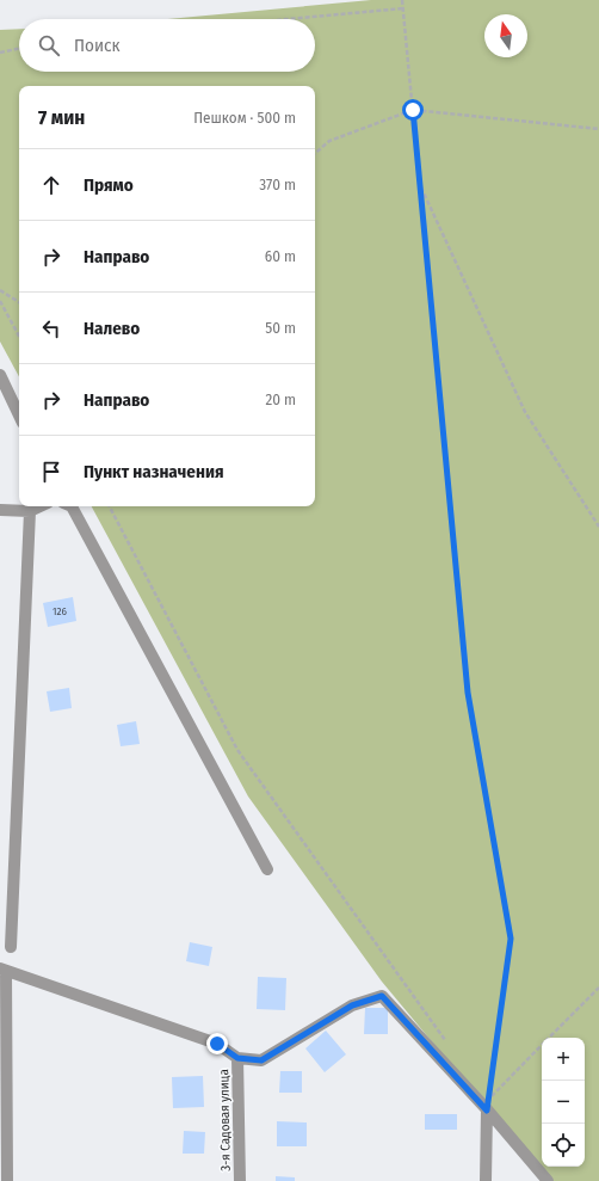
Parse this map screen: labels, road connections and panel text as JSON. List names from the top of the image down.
{
  "streets": {
    "street": ["3-я Садовая улица"]
  },
  "house_numbers": ["126"],
  "north": "top",
  "page": {
    "search": "Поиск",
    "heading": ["7 мин", "Пешком · 500 m"],
    "list": [
      ["Прямо", "370 m"],
      ["Направо", "60 m"],
      ["Налево", "50 m"],
      ["Направо", "20 m"],
      "Пункт назначения"
    ],
    "map_buttons": ["+", "−"]
  }
}
